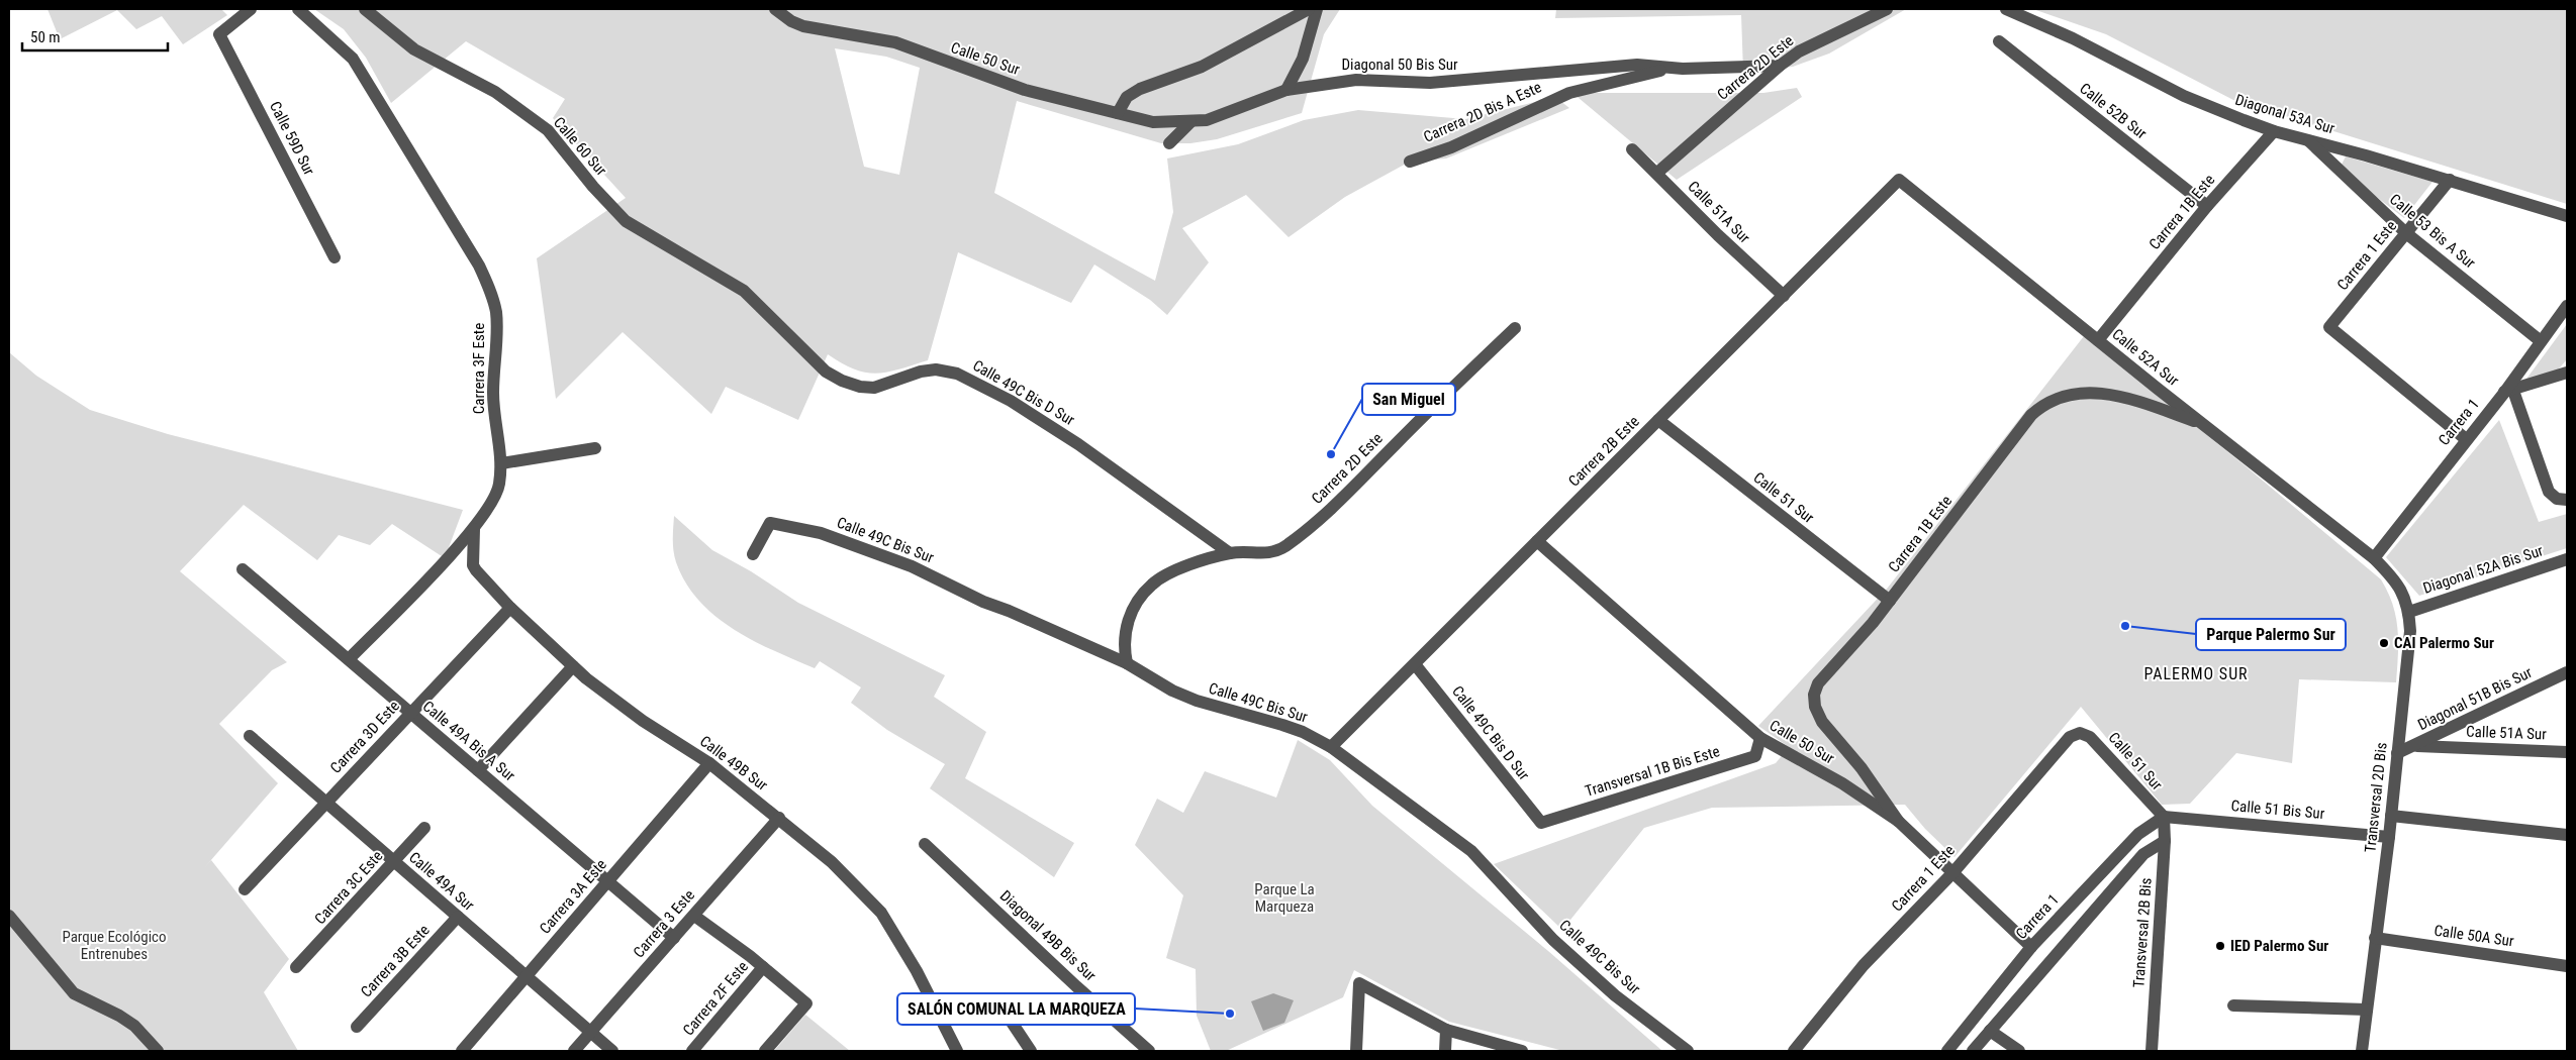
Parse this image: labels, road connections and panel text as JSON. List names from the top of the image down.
{
  "streets": {
    "street": [
      "Calle 50 Sur",
      "Diagonal 50 Bis Sur",
      "Carrera 2D Este",
      "Calle 52B Sur",
      "Carrera 2D Bis A Este",
      "Diagonal 53A Sur",
      "Calle 59D Sur",
      "Calle 60 Sur",
      "Calle 51A Sur",
      "Carrera 1B Este",
      "Calle 53 Bis A Sur",
      "Carrera 1 Este",
      "Calle 52A Sur",
      "Carrera 3F Este",
      "Calle 49C Bis D Sur",
      "Carrera 1",
      "Carrera 2B Este",
      "Calle 51 Sur",
      "Calle 49C Bis Sur",
      "Diagonal 52A Bis Sur",
      "Diagonal 51B Bis Sur",
      "Carrera 3D Este",
      "Calle 49A Bis A Sur",
      "Calle 49B Sur",
      "Transversal 1B Bis Este",
      "Transversal 2D Bis",
      "Calle 51 Bis Sur",
      "Calle 49A Sur",
      "Carrera 3C Este",
      "Carrera 3A Este",
      "Carrera 3 Este",
      "Transversal 2B Bis",
      "Diagonal 49B Bis Sur",
      "Calle 50A Sur",
      "Carrera 3B Este",
      "Carrera 2F Este"
    ]
  },
  "crossings": [
    ["Calle 50 Sur", "Diagonal 50 Bis Sur"],
    ["Calle 50 Sur", "Carrera 1B Este"],
    ["Calle 50 Sur", "Carrera 1 Este"],
    ["Calle 50 Sur", "Carrera 1"],
    ["Calle 50 Sur", "Carrera 2B Este"],
    ["Calle 50 Sur", "Transversal 1B Bis Este"],
    ["Diagonal 50 Bis Sur", "Carrera 2D Bis A Este"],
    ["Carrera 2D Este", "Calle 51A Sur"],
    ["Carrera 2D Este", "Calle 49C Bis D Sur"],
    ["Calle 52B Sur", "Carrera 1B Este"],
    ["Diagonal 53A Sur", "Carrera 1B Este"],
    ["Diagonal 53A Sur", "Calle 53 Bis A Sur"],
    ["Diagonal 53A Sur", "Carrera 1 Este"],
    ["Calle 60 Sur", "Calle 49C Bis D Sur"],
    ["Calle 51A Sur", "Carrera 2B Este"],
    ["Calle 51A Sur", "Diagonal 51B Bis Sur"],
    ["Carrera 1B Este", "Calle 52A Sur"],
    ["Carrera 1B Este", "Calle 51 Sur"],
    ["Calle 53 Bis A Sur", "Carrera 1 Este"],
    ["Calle 53 Bis A Sur", "Carrera 1"],
    ["Carrera 1 Este", "Carrera 1"],
    ["Carrera 1 Este", "Calle 51 Sur"],
    ["Calle 52A Sur", "Carrera 1"],
    ["Calle 52A Sur", "Carrera 2B Este"],
    ["Calle 52A Sur", "Transversal 2D Bis"],
    ["Carrera 3F Este", "Calle 49A Bis A Sur"],
    ["Carrera 3F Este", "Calle 49B Sur"],
    ["Calle 49C Bis D Sur", "Carrera 2B Este"],
    ["Calle 49C Bis D Sur", "Transversal 1B Bis Este"],
    ["Carrera 1", "Calle 51 Sur"],
    ["Carrera 1", "Transversal 2D Bis"],
    ["Carrera 1", "Calle 51 Bis Sur"],
    ["Carrera 1", "Transversal 2B Bis"],
    ["Carrera 2B Este", "Calle 51 Sur"],
    ["Carrera 2B Este", "Calle 49C Bis Sur"],
    ["Calle 51 Sur", "Calle 51 Bis Sur"],
    ["Calle 51 Sur", "Transversal 2B Bis"],
    ["Diagonal 52A Bis Sur", "Transversal 2D Bis"],
    ["Diagonal 51B Bis Sur", "Transversal 2D Bis"],
    ["Carrera 3D Este", "Calle 49A Bis A Sur"],
    ["Carrera 3D Este", "Calle 49B Sur"],
    ["Carrera 3D Este", "Calle 49A Sur"],
    ["Calle 49A Bis A Sur", "Carrera 3A Este"],
    ["Calle 49A Bis A Sur", "Carrera 3 Este"],
    ["Calle 49B Sur", "Carrera 3A Este"],
    ["Calle 49B Sur", "Carrera 3 Este"],
    ["Transversal 2D Bis", "Calle 51 Bis Sur"],
    ["Transversal 2D Bis", "Calle 50A Sur"],
    ["Calle 51 Bis Sur", "Transversal 2B Bis"],
    ["Calle 49A Sur", "Carrera 3C Este"],
    ["Calle 49A Sur", "Carrera 3A Este"],
    ["Calle 49A Sur", "Carrera 3 Este"],
    ["Calle 49A Sur", "Carrera 3B Este"]
  ],
  "districts": ["PALERMO SUR"],
  "parks": ["Parque La Marqueza", "Parque Ecológico Entrenubes"],
  "places": [
    "San Miguel",
    "Parque Palermo Sur",
    "CAI Palermo Sur",
    "IED Palermo Sur",
    "SALÓN COMUNAL LA MARQUEZA"
  ],
  "scale_bar": "50 m"
}
